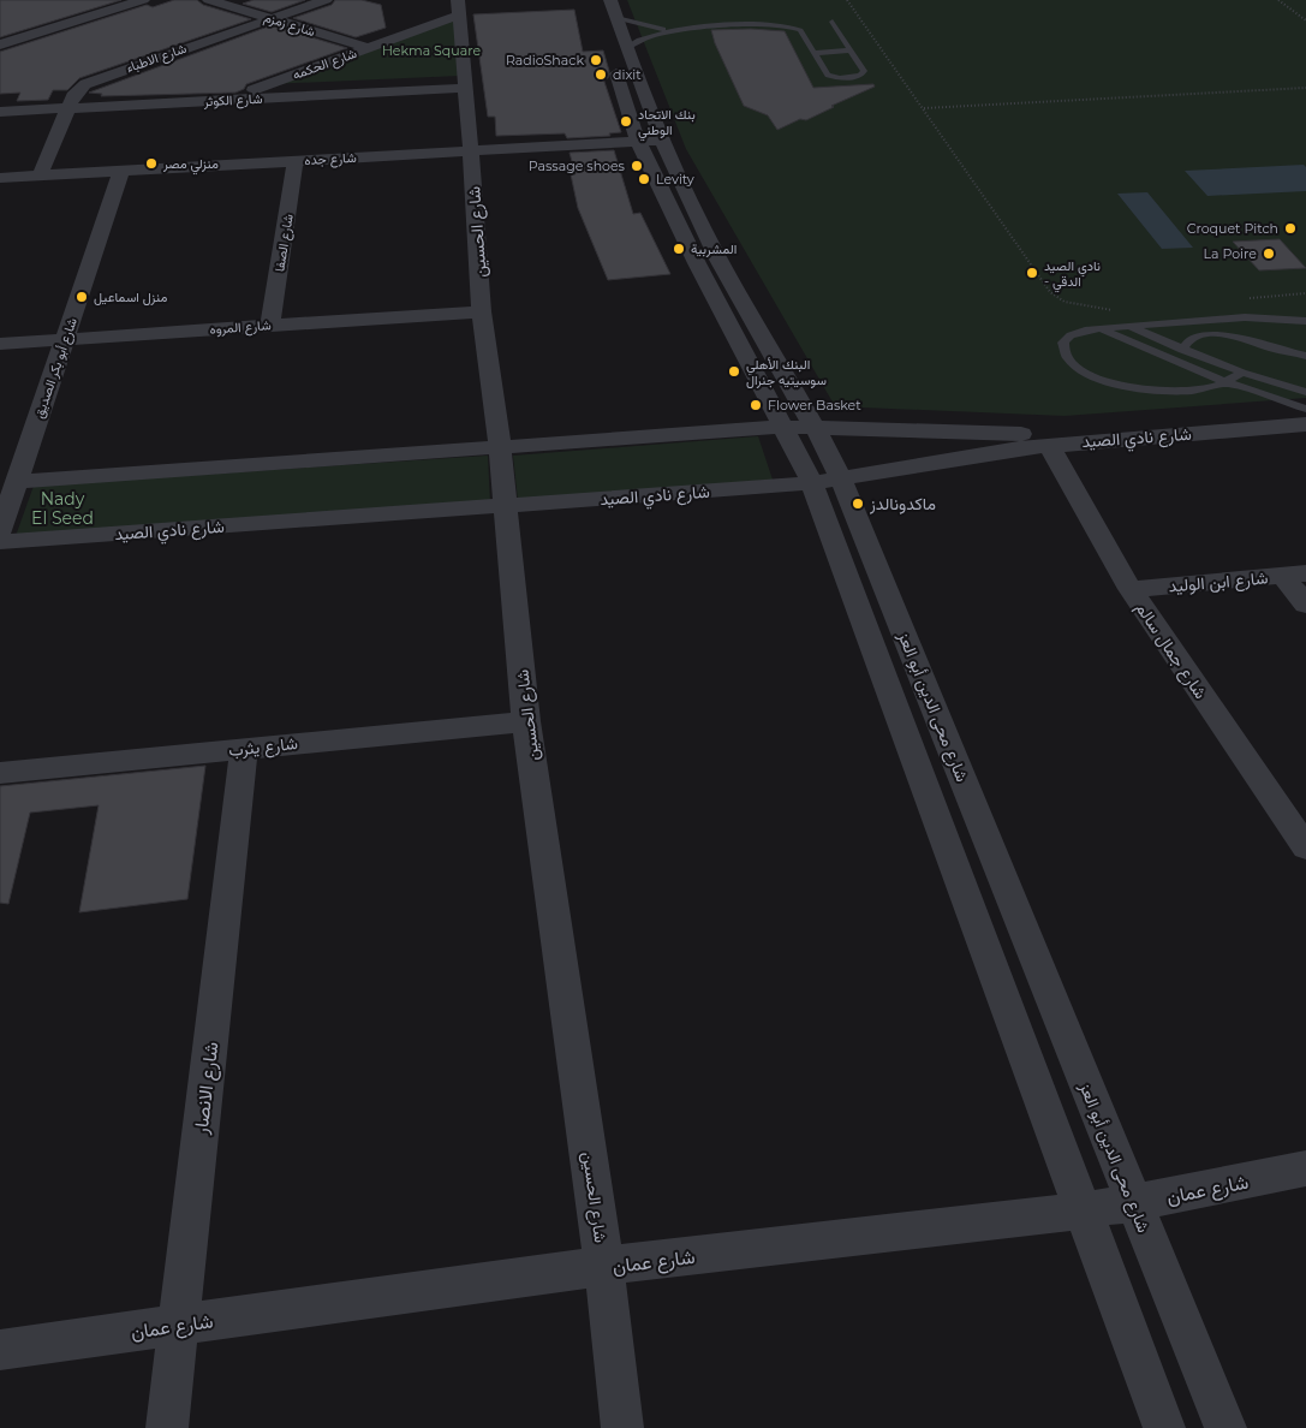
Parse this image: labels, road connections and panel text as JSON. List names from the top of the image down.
{
  "streets": {
    "street": [
      "شارع زمزم",
      "شارع الاطباء",
      "شارع الحكمه",
      "شارع الكوثر",
      "شارع جده",
      "شارع الحسين",
      "شارع الصفا",
      "شارع المروه",
      "شارع أبو بكر الصديق",
      "شارع نادي الصيد",
      "شارع ابن الوليد",
      "شارع جمال سالم",
      "شارع محى الدين أبو العز",
      "شارع يثرب",
      "شارع الانصار",
      "شارع عمان"
    ]
  },
  "crossings": [
    ["شارع زمزم", "شارع الاطباء"],
    ["شارع زمزم", "شارع الحكمه"],
    ["شارع الاطباء", "شارع الكوثر"],
    ["شارع الاطباء", "شارع جده"],
    ["شارع الحكمه", "شارع الكوثر"],
    ["شارع الحكمه", "شارع الحسين"],
    ["شارع الكوثر", "شارع الحسين"],
    ["شارع جده", "شارع الحسين"],
    ["شارع جده", "شارع الصفا"],
    ["شارع جده", "شارع أبو بكر الصديق"],
    ["شارع جده", "شارع محى الدين أبو العز"],
    ["شارع الحسين", "شارع المروه"],
    ["شارع الحسين", "شارع نادي الصيد"],
    ["شارع الحسين", "شارع يثرب"],
    ["شارع الحسين", "شارع عمان"],
    ["شارع الصفا", "شارع المروه"],
    ["شارع المروه", "شارع أبو بكر الصديق"],
    ["شارع أبو بكر الصديق", "شارع نادي الصيد"],
    ["شارع نادي الصيد", "شارع جمال سالم"],
    ["شارع نادي الصيد", "شارع محى الدين أبو العز"],
    ["شارع ابن الوليد", "شارع جمال سالم"],
    ["شارع محى الدين أبو العز", "شارع عمان"],
    ["شارع يثرب", "شارع الانصار"],
    ["شارع الانصار", "شارع عمان"]
  ],
  "parks": ["Hekma Square", "Nady El Seed"],
  "places": [
    "RadioShack",
    "dixit",
    "بنك الاتحاد الوطني",
    "منزلي مصر",
    "Passage shoes",
    "Levity",
    "Croquet Pitch",
    "المشربية",
    "La Poire",
    "نادي الصيد - الدقي",
    "منزل اسماعيل",
    "البنك الأهلي سوسيتيه جنرال",
    "Flower Basket",
    "ماكدونالدز"
  ]
}
